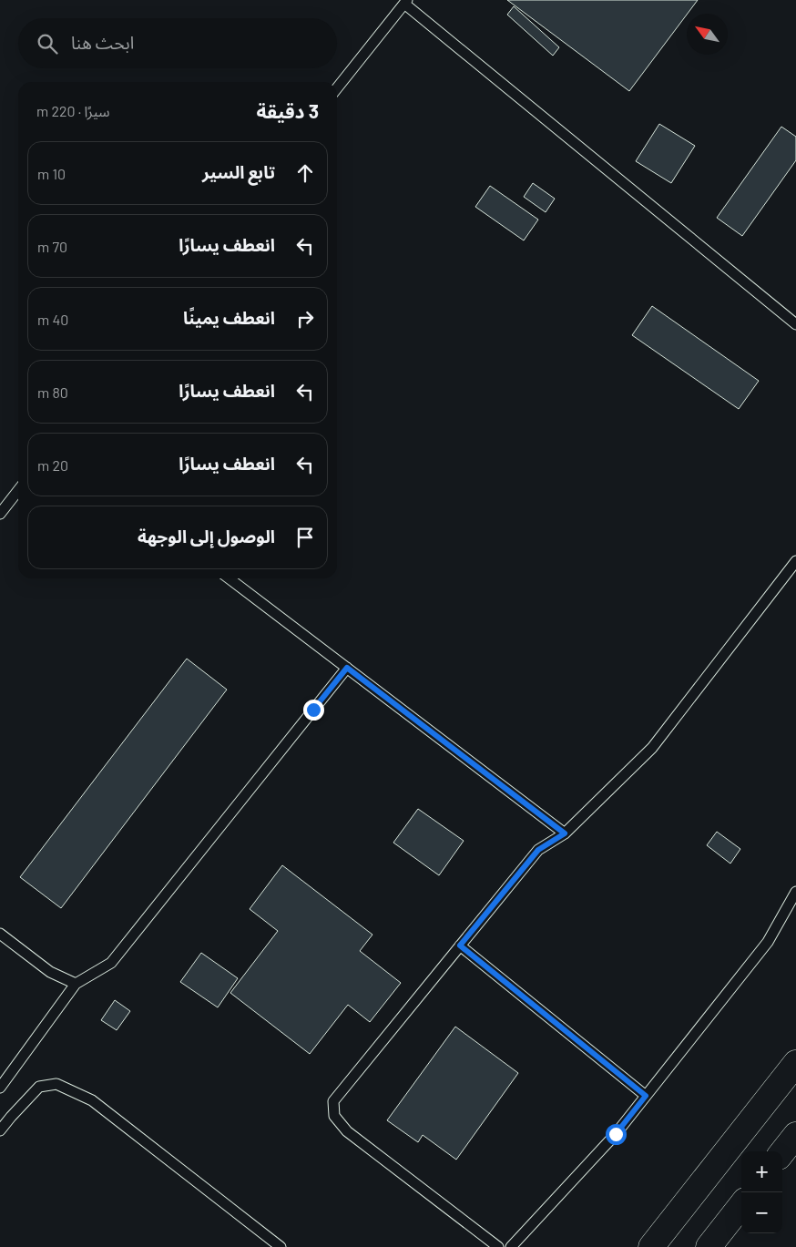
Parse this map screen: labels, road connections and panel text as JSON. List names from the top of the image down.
{
  "north": "top left",
  "page": {
    "search": "ابحث هنا",
    "heading": ["3 دقيقة", "سيرًا · 220 m"],
    "list": [
      ["تابع السير", "10 m"],
      ["انعطف يسارًا", "70 m"],
      ["انعطف يمينًا", "40 m"],
      ["انعطف يسارًا", "80 m"],
      ["انعطف يسارًا", "20 m"],
      "الوصول إلى الوجهة"
    ],
    "map_buttons": ["+", "−"]
  }
}
